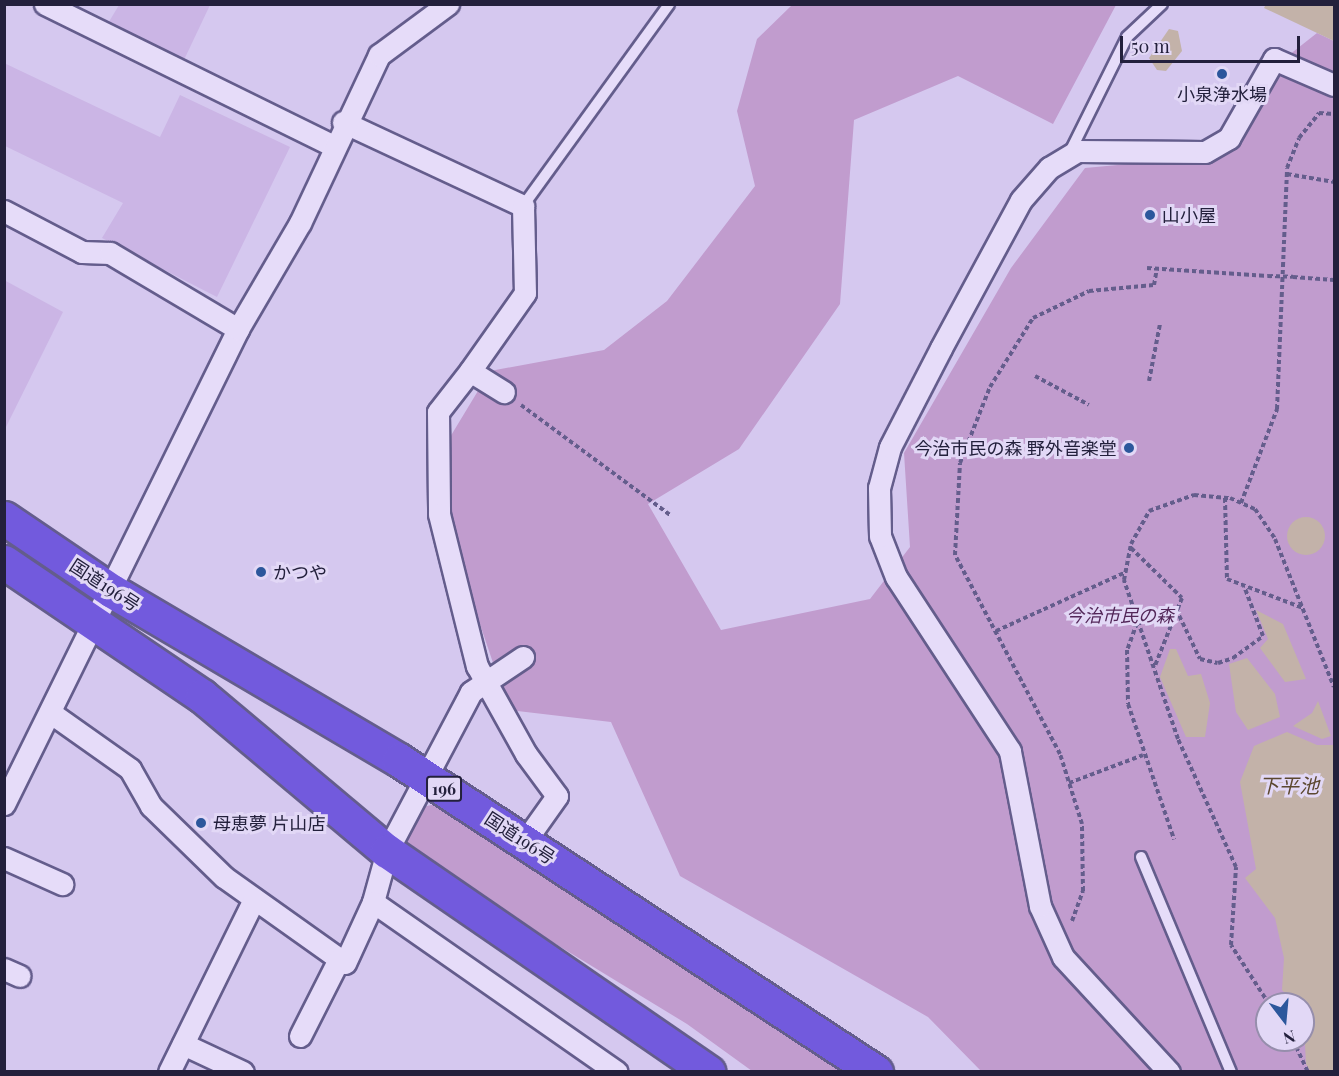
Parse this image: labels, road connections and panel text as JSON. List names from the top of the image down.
{
  "streets": {
    "highway": ["国道196号", "196"]
  },
  "water": ["下平池"],
  "parks": ["今治市民の森"],
  "places": [
    "小泉浄水場",
    "山小屋",
    "今治市民の森 野外音楽堂",
    "かつや",
    "母恵夢 片山店"
  ],
  "scale_bar": "50 m",
  "north": "bottom"
}
